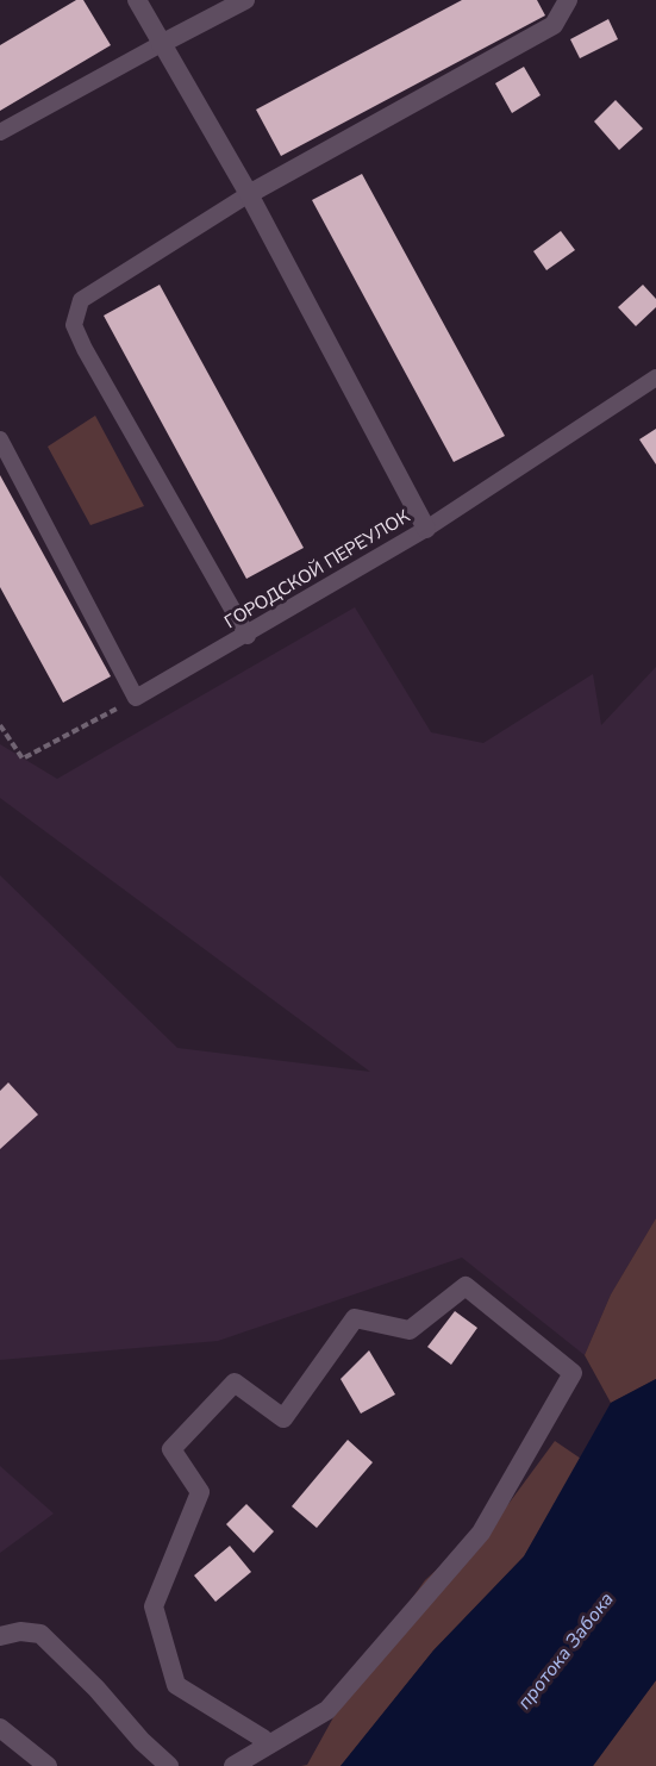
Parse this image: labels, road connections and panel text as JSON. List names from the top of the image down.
{
  "streets": {
    "lane": ["ГОРОДСКОЙ ПЕРЕУЛОК"]
  },
  "water": ["протока Забока"]
}
